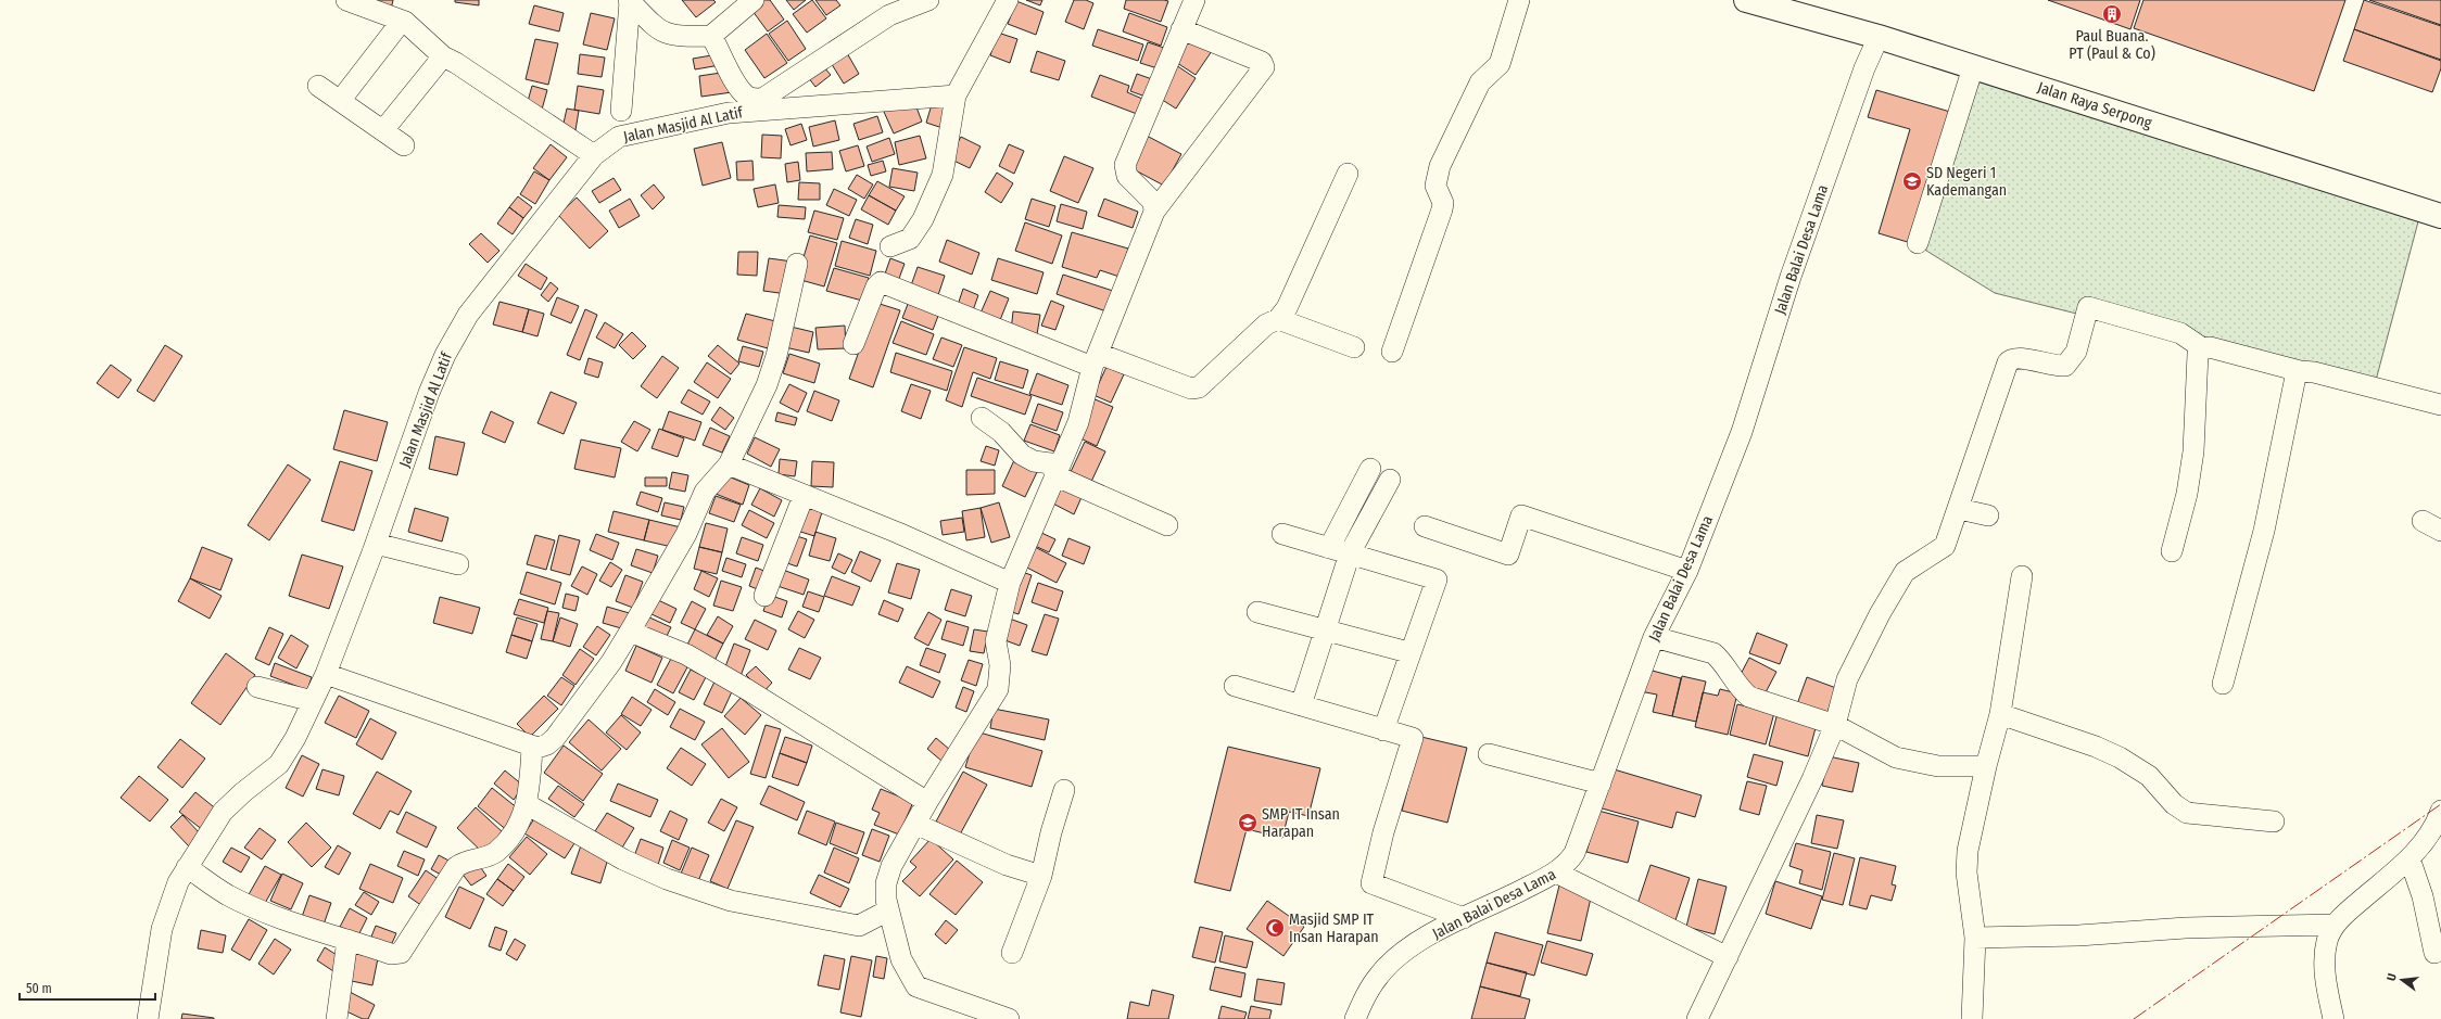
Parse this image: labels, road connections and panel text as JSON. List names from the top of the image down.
{
  "streets": {
    "main road": ["Jalan Raya Serpong"],
    "street": ["Jalan Masjid Al Latif", "Jalan Balai Desa Lama"]
  },
  "crossings": [
    ["Jalan Raya Serpong", "Jalan Balai Desa Lama"]
  ],
  "places": {
    "building": ["Paul Buana. PT (Paul & Co)"],
    "school or university": ["SD Negeri 1 Kademangan", "SMP IT Insan Harapan"],
    "mosque": ["Masjid SMP IT Insan Harapan"]
  },
  "scale_bar": "50 m",
  "north": "left"
}
